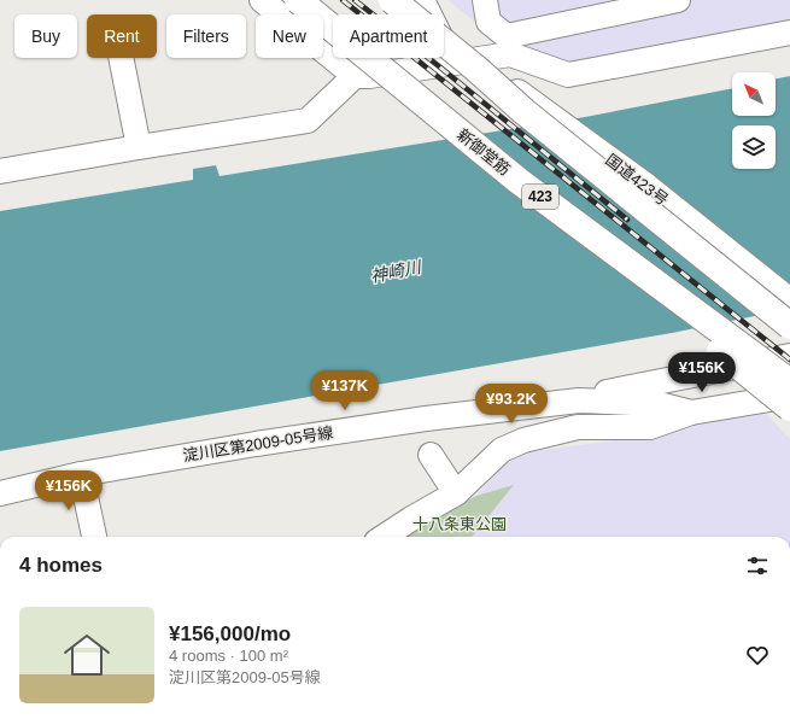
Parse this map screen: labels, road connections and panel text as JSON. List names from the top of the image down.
{
  "streets": {
    "highway": ["新御堂筋", "国道423号", "423"],
    "street": ["淀川区第2009-05号線"]
  },
  "crossings": [
    ["新御堂筋", "423"]
  ],
  "water": ["神崎川"],
  "parks": ["十八条東公園"],
  "north": "top left",
  "page": {
    "chip": [
      "Buy",
      "Rent",
      "Filters",
      "New",
      "Apartment"
    ],
    "price": [
      "¥156K",
      "¥137K",
      "¥93.2K",
      "¥156K"
    ],
    "heading": "4 homes",
    "list": [
      {
        "name": "¥156,000/mo",
        "note": "4 rooms · 100 m² · 淀川区第2009-05号線"
      }
    ]
  }
}
